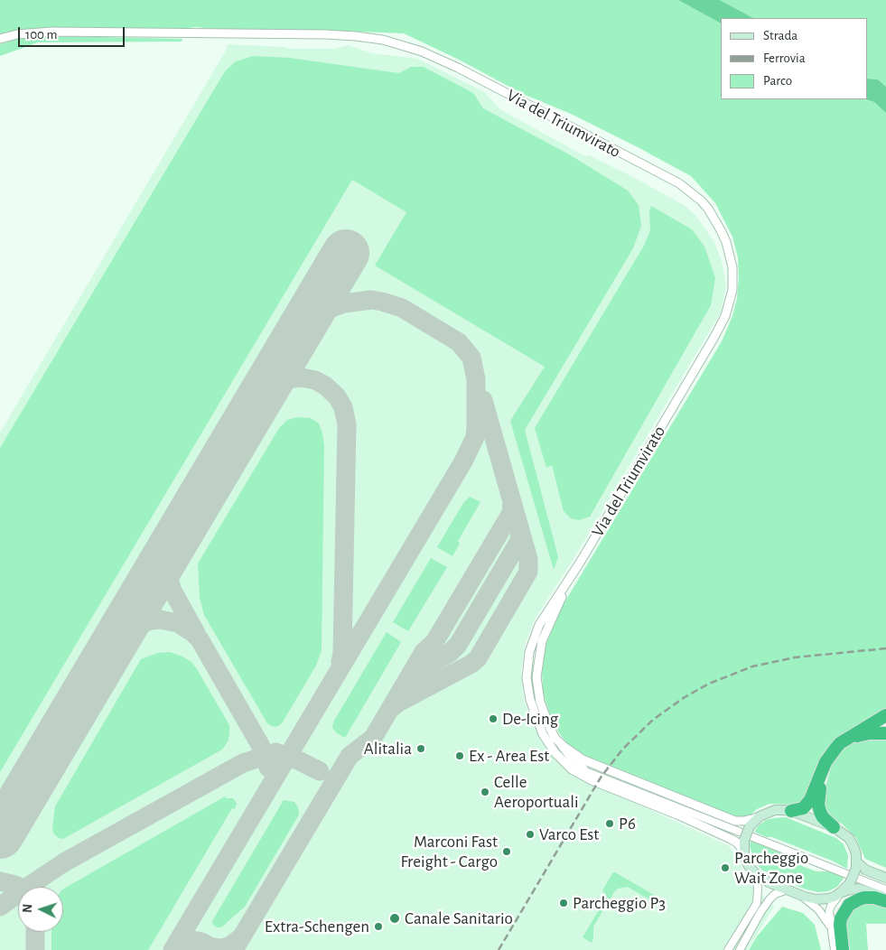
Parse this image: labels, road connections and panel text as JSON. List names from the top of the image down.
{
  "streets": {
    "main road": ["Via del Triumvirato"]
  },
  "places": [
    "De-Icing",
    "Alitalia",
    "Ex - Area Est",
    "Celle Aeroportuali",
    "P6",
    "Varco Est",
    "Marconi Fast Freight - Cargo",
    "Parcheggio Wait Zone",
    "Parcheggio P3",
    "Canale Sanitario",
    "Extra-Schengen"
  ],
  "legend": ["Strada", "Ferrovia", "Parco"],
  "scale_bar": "100 m",
  "north": "left"
}
